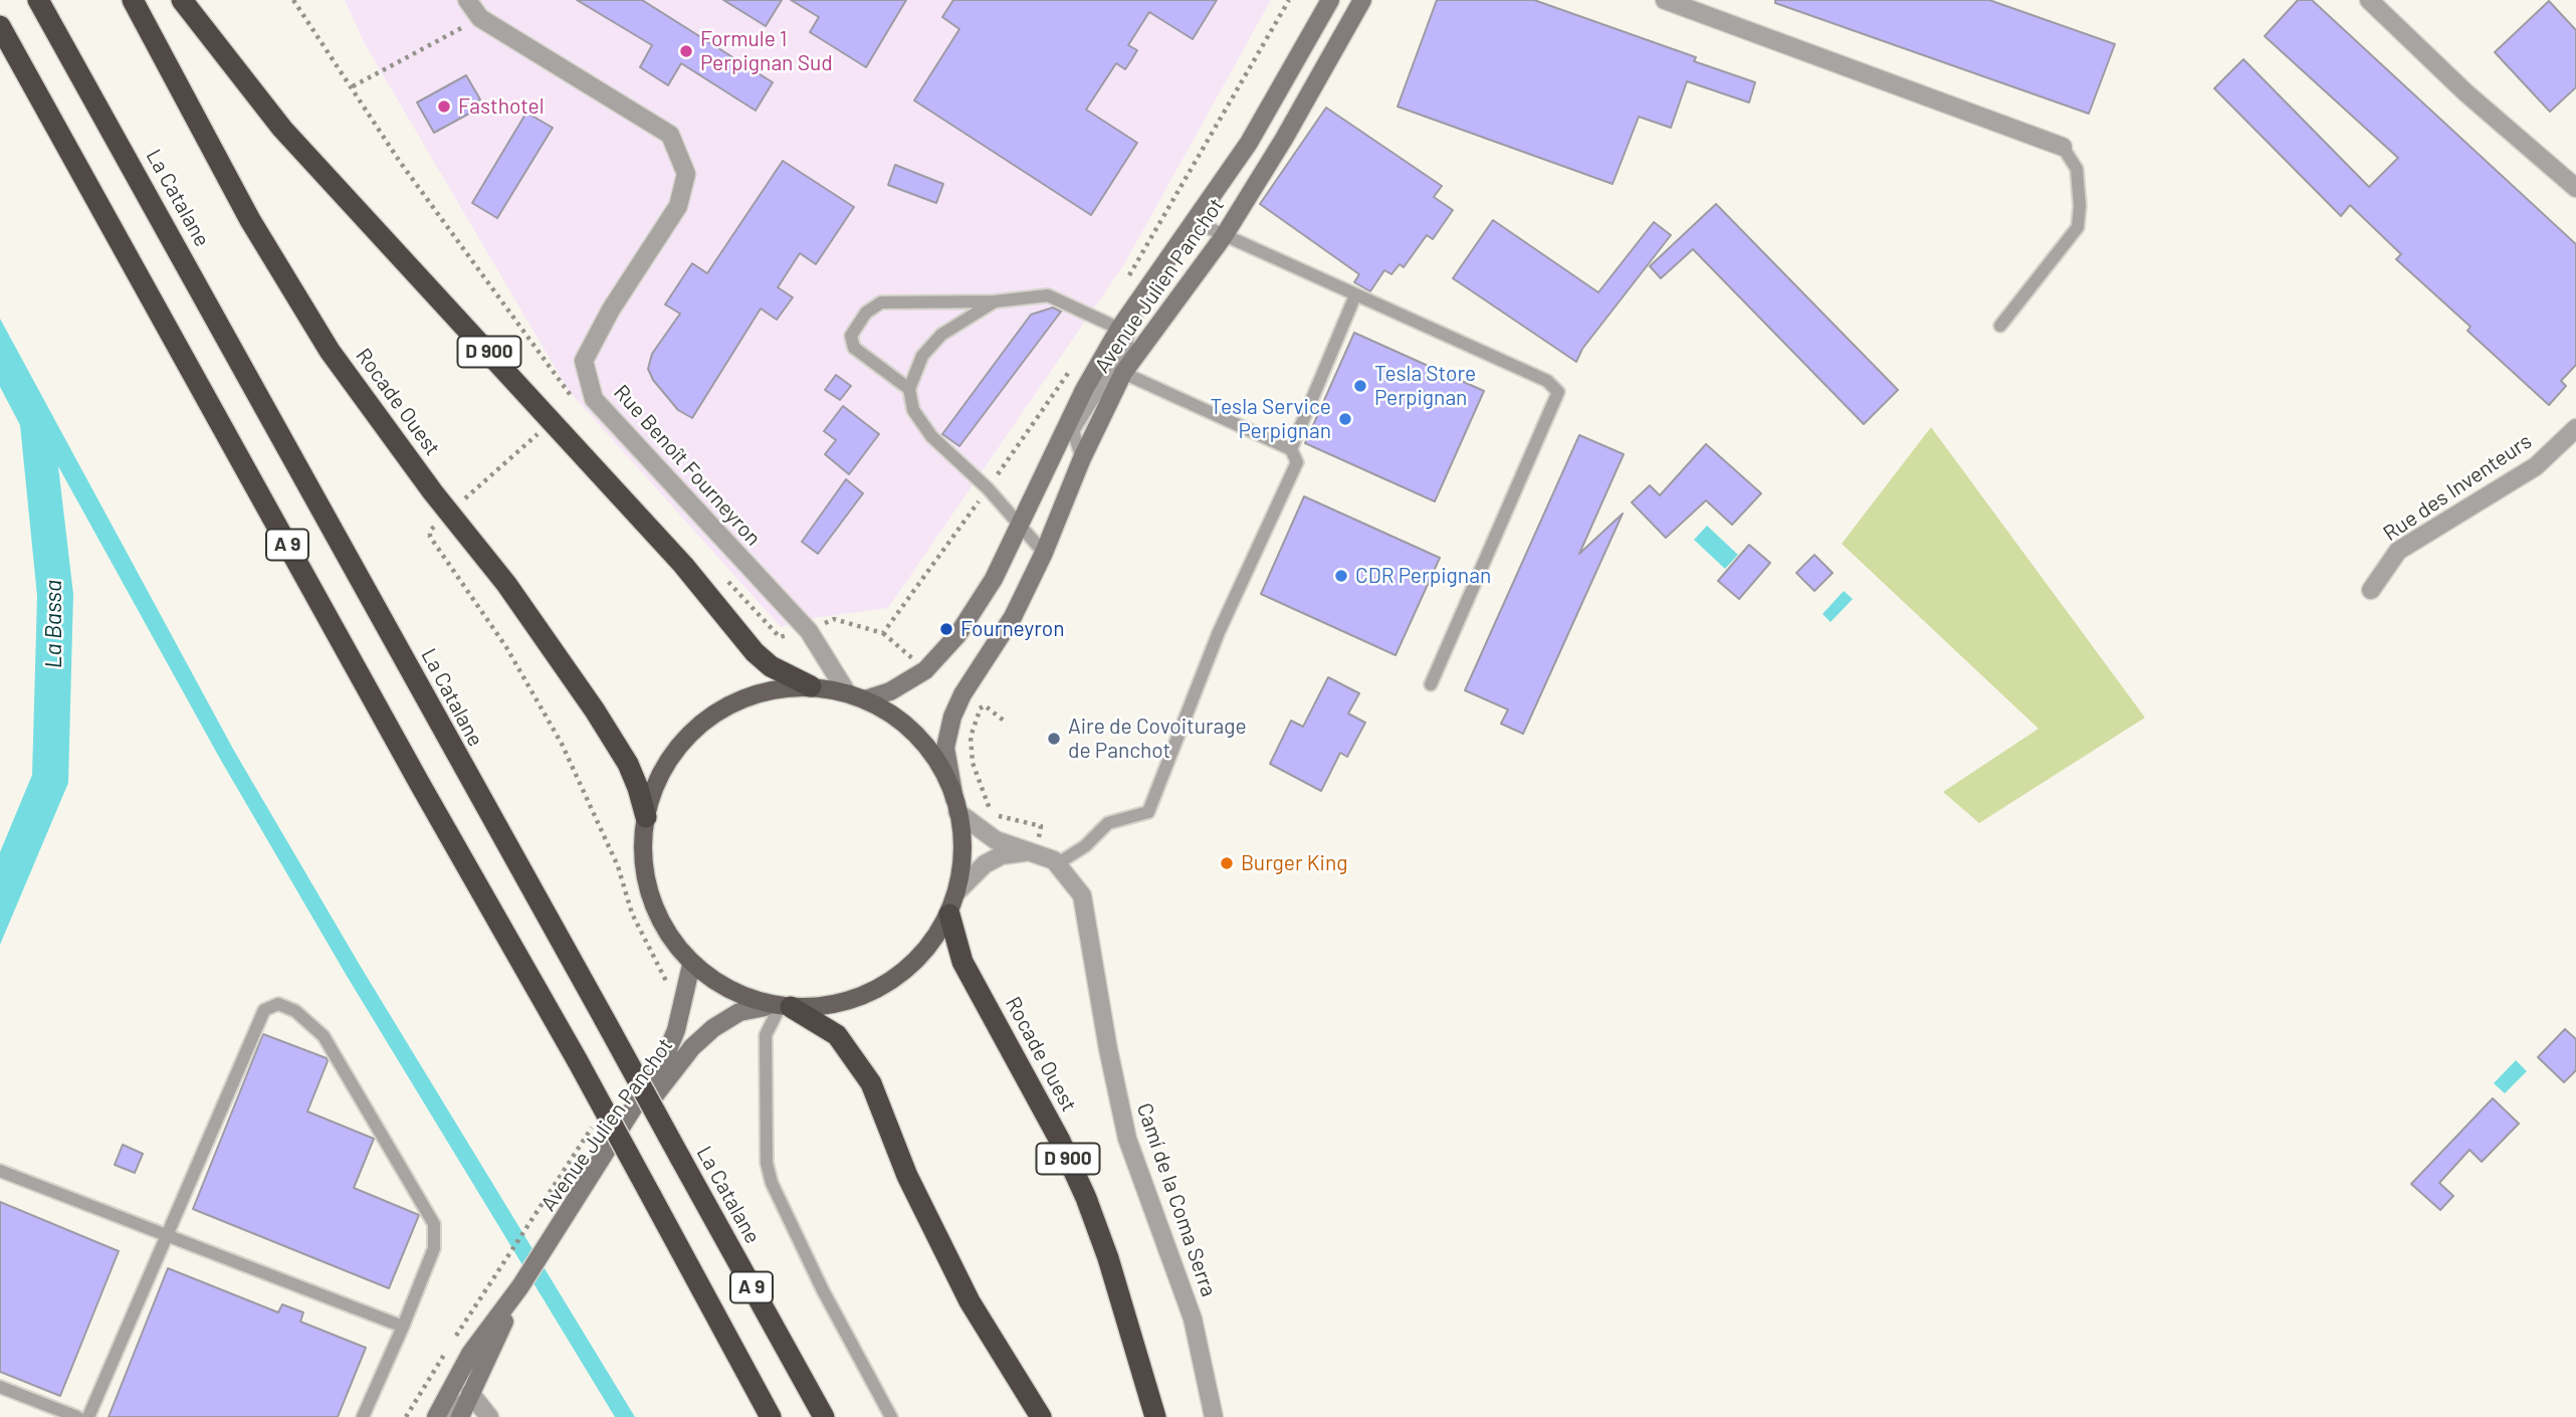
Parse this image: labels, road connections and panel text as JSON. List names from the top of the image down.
{
  "streets": {
    "highway": [
      "La Catalane",
      "D 900",
      "Rocade Ouest",
      "A 9"
    ],
    "main road": ["Avenue Julien Panchot"],
    "street": ["Rue Benoît Fourneyron", "Rue des Inventeurs", "Camí de la Coma Serra"]
  },
  "crossings": [
    ["Avenue Julien Panchot", "Camí de la Coma Serra"]
  ],
  "water": ["La Bassa"],
  "places": [
    "Formule 1 Perpignan Sud",
    "Fasthotel",
    "Tesla Store Perpignan",
    "Tesla Service Perpignan",
    "CDR Perpignan",
    "Fourneyron",
    "Aire de Covoiturage de Panchot",
    "Burger King"
  ]
}
